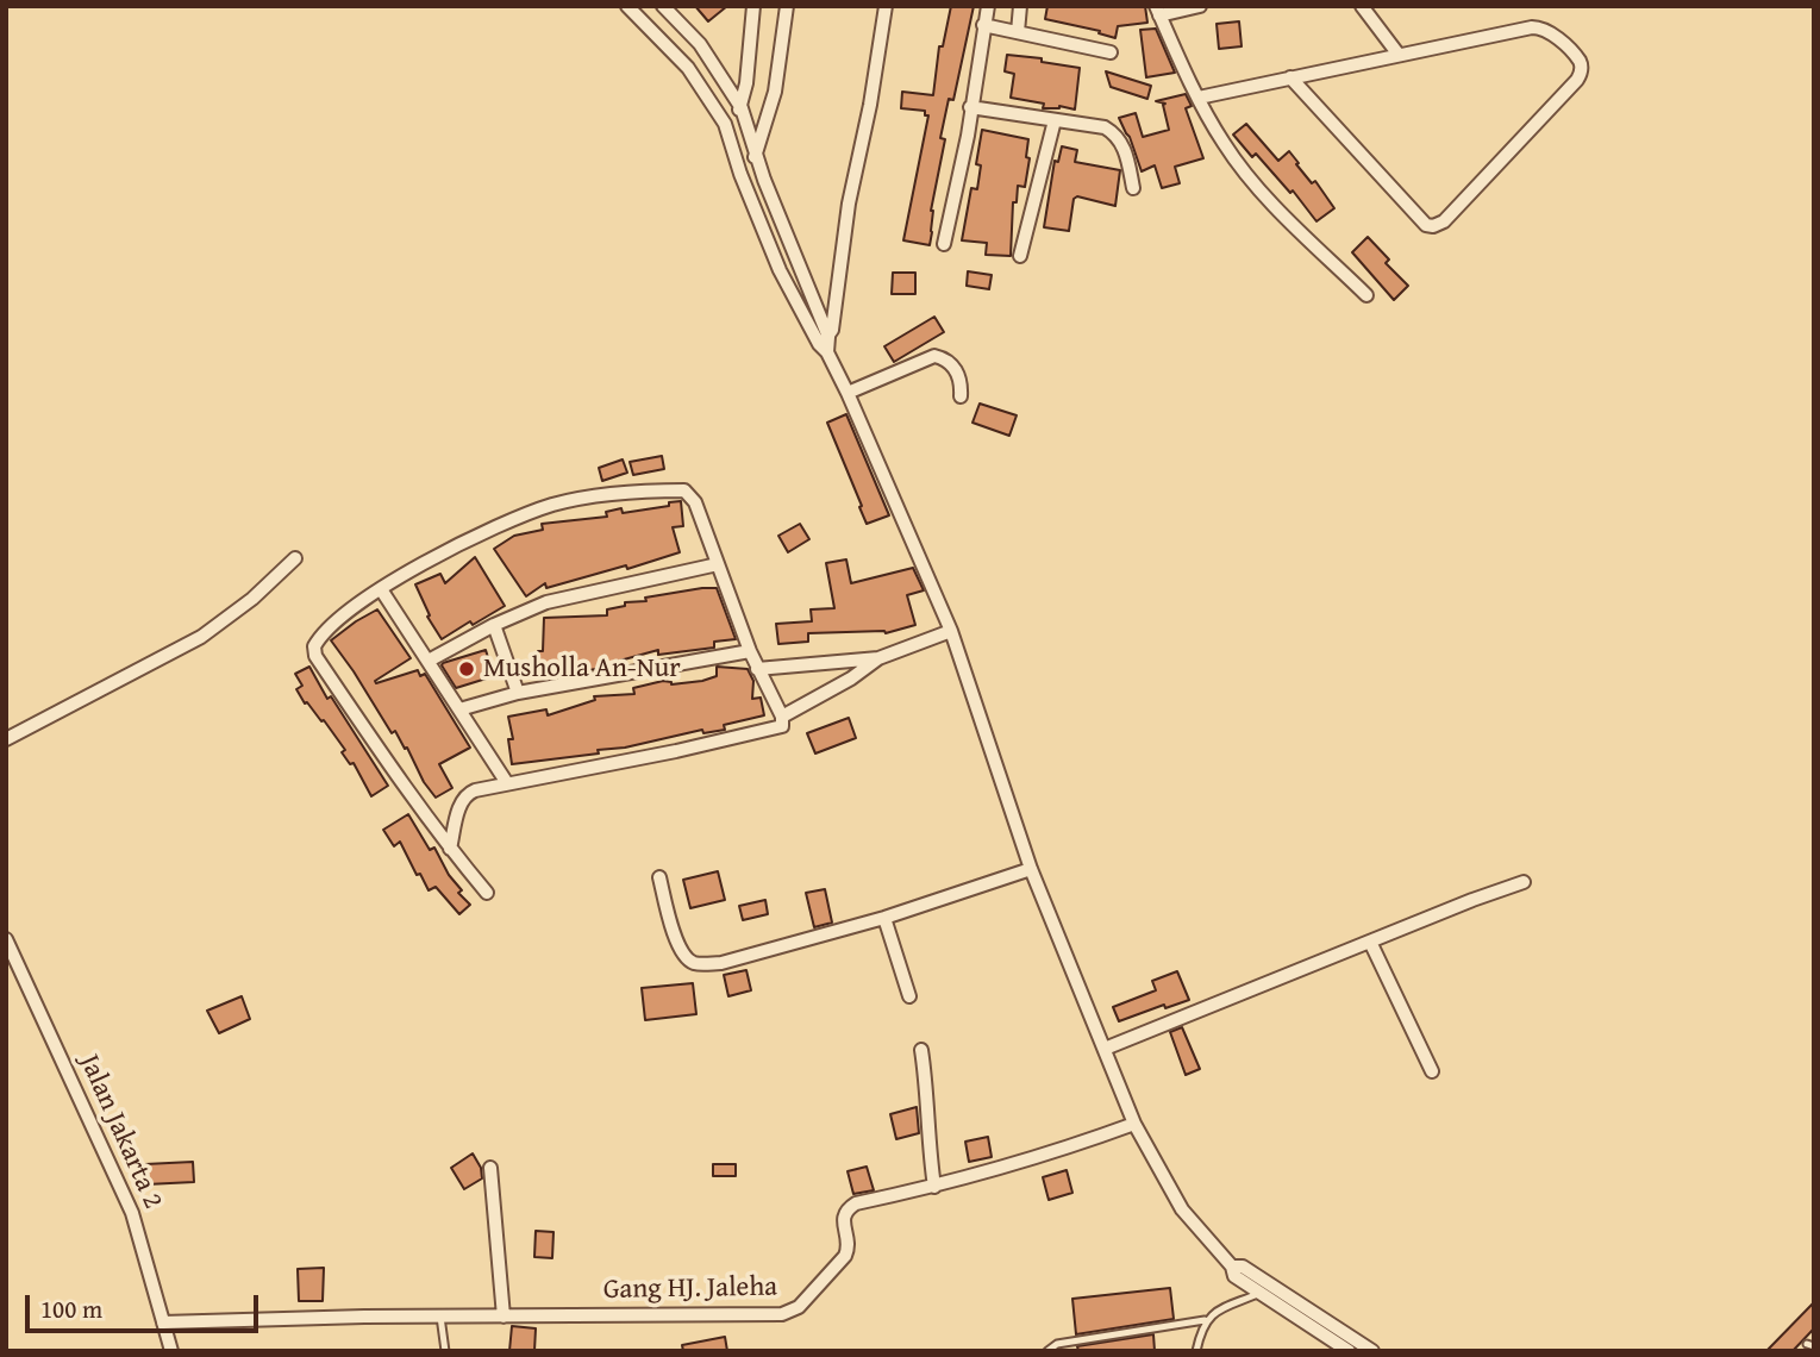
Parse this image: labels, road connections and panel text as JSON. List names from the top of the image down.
{
  "streets": {
    "street": ["Jalan Jakarta 2", "Gang HJ. Jaleha"]
  },
  "crossings": [
    ["Jalan Jakarta 2", "Gang HJ. Jaleha"]
  ],
  "places": ["Musholla An-Nur"],
  "scale_bar": "100 m"
}
